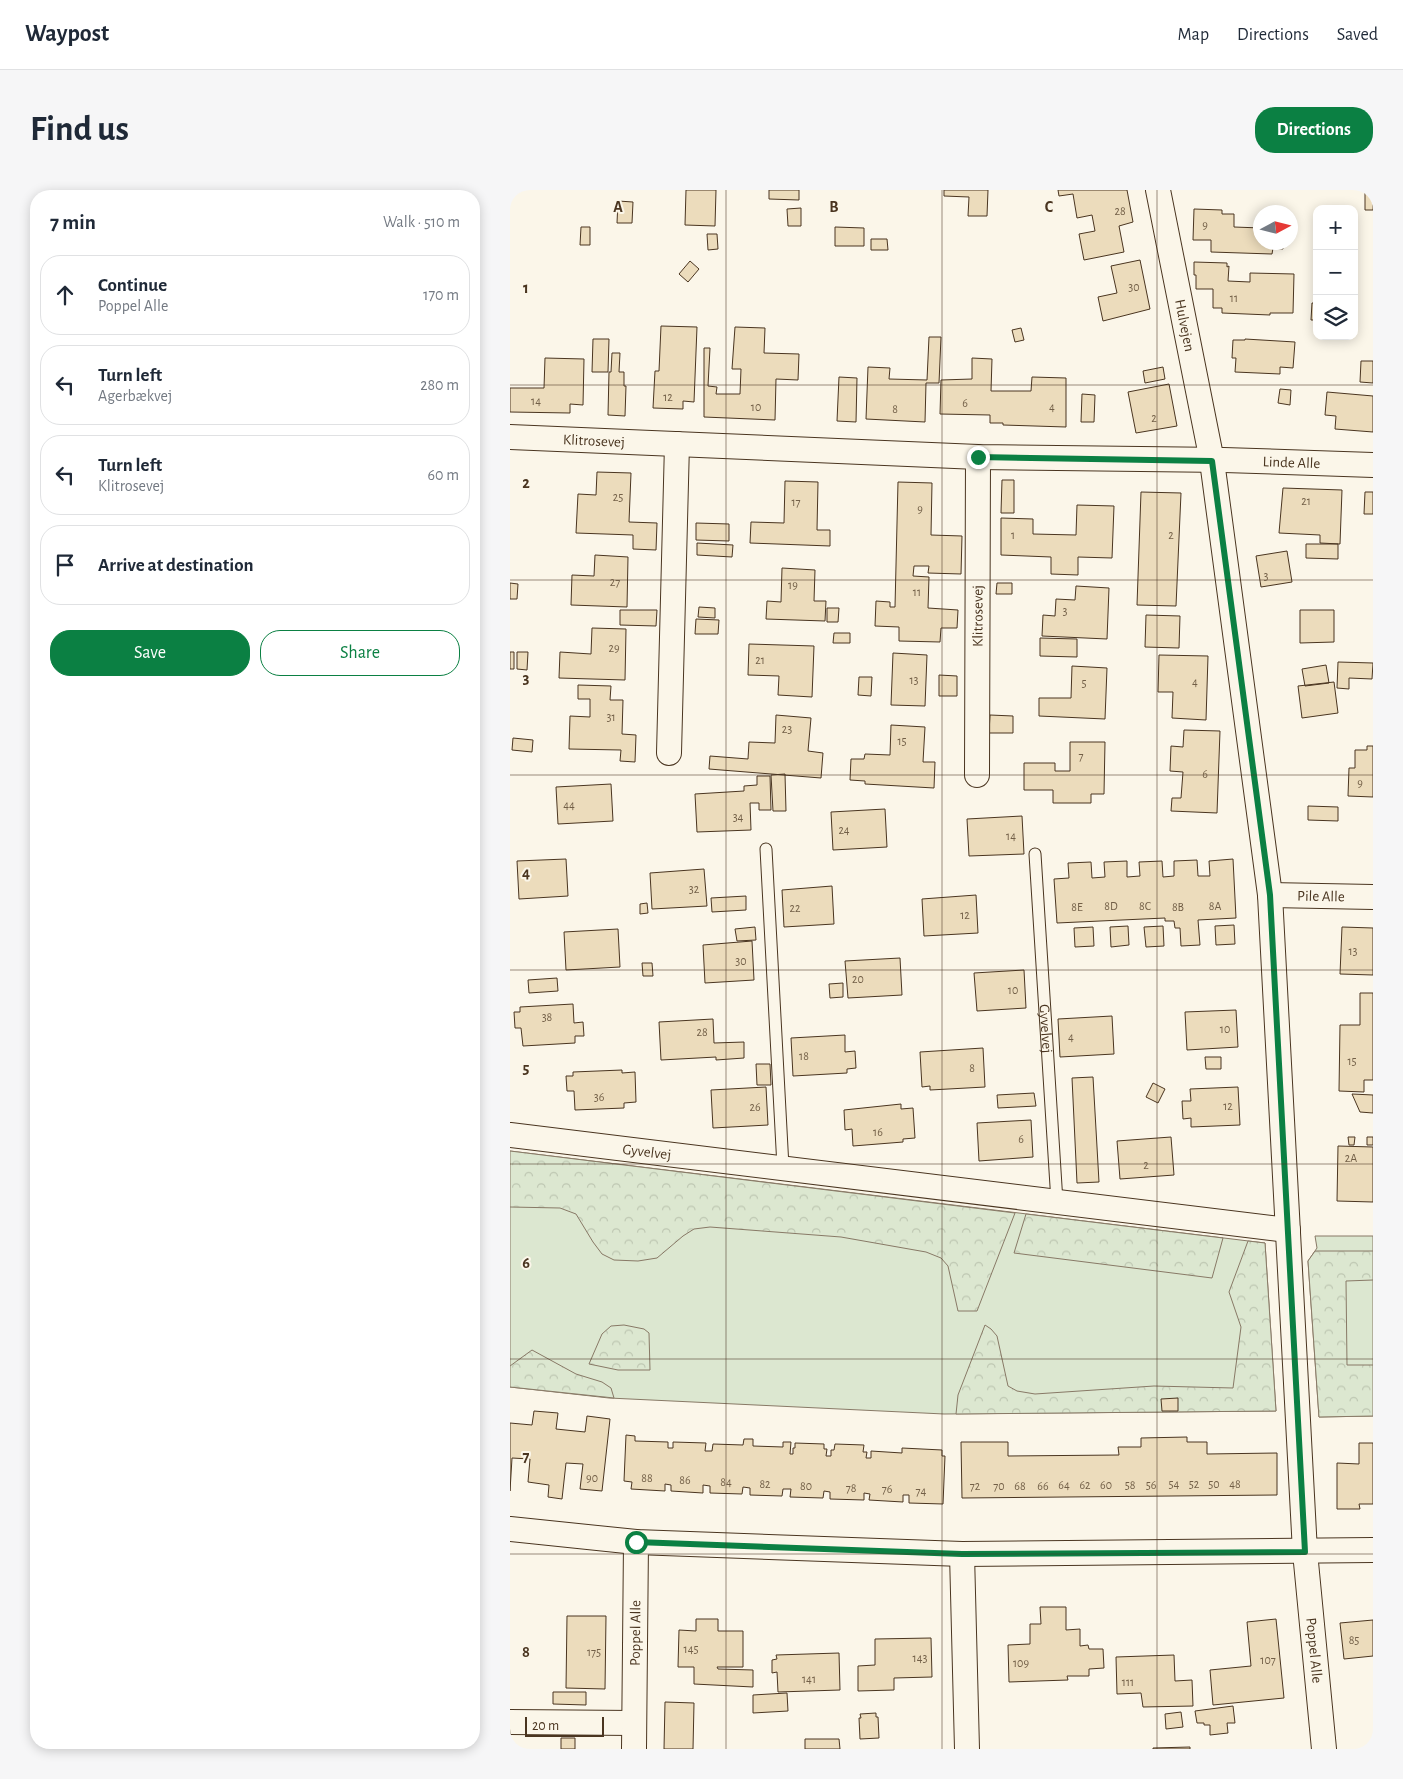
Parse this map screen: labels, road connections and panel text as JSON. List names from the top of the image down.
{
  "streets": {
    "street": [
      "Hulvejen",
      "Klitrosevej",
      "Linde Alle",
      "Pile Alle",
      "Gyvelvej",
      "Poppel Alle"
    ]
  },
  "crossings": [
    ["Hulvejen", "Klitrosevej"],
    ["Hulvejen", "Linde Alle"],
    ["Hulvejen", "Pile Alle"],
    ["Hulvejen", "Poppel Alle"],
    ["Klitrosevej", "Linde Alle"],
    ["Pile Alle", "Poppel Alle"],
    ["Gyvelvej", "Poppel Alle"]
  ],
  "house_numbers": [
    "28",
    "9",
    "30",
    "11",
    "12",
    "14",
    "6",
    "10",
    "4",
    "8",
    "2",
    "25",
    "21",
    "17",
    "9",
    "1",
    "2",
    "3",
    "27",
    "19",
    "11",
    "3",
    "29",
    "21",
    "13",
    "4",
    "5",
    "31",
    "23",
    "15",
    "7",
    "6",
    "9",
    "44",
    "34",
    "24",
    "14",
    "32",
    "8D",
    "8C",
    "8A",
    "8E",
    "8B",
    "22",
    "12",
    "13",
    "30",
    "20",
    "10",
    "38",
    "10",
    "28",
    "4",
    "18",
    "15",
    "8",
    "36",
    "12",
    "26",
    "16",
    "6",
    "2A",
    "2",
    "90",
    "88",
    "86",
    "84",
    "82",
    "54",
    "52",
    "50",
    "48",
    "64",
    "62",
    "60",
    "58",
    "56",
    "80",
    "72",
    "70",
    "68",
    "66",
    "78",
    "76",
    "74",
    "85",
    "145",
    "175",
    "143",
    "107",
    "109",
    "141",
    "111"
  ],
  "scale_bar": "20 m",
  "north": "right",
  "page": {
    "header": "Waypost",
    "nav": ["Map", "Directions", "Saved"],
    "buttons": [
      "Directions",
      ["Save", "Share"]
    ],
    "title": "Find us",
    "heading": ["7 min", "Walk · 510 m"],
    "map_buttons": ["+", "−"],
    "list": [
      ["Continue", "Poppel Alle", "170 m"],
      ["Turn left", "Agerbækvej", "280 m"],
      ["Turn left", "Klitrosevej", "60 m"],
      "Arrive at destination"
    ],
    "scale": "20 m"
  },
  "grid": {
    "columns": ["A", "B", "C"],
    "rows": [
      "1",
      "2",
      "3",
      "4",
      "5",
      "6",
      "7",
      "8"
    ]
  }
}
